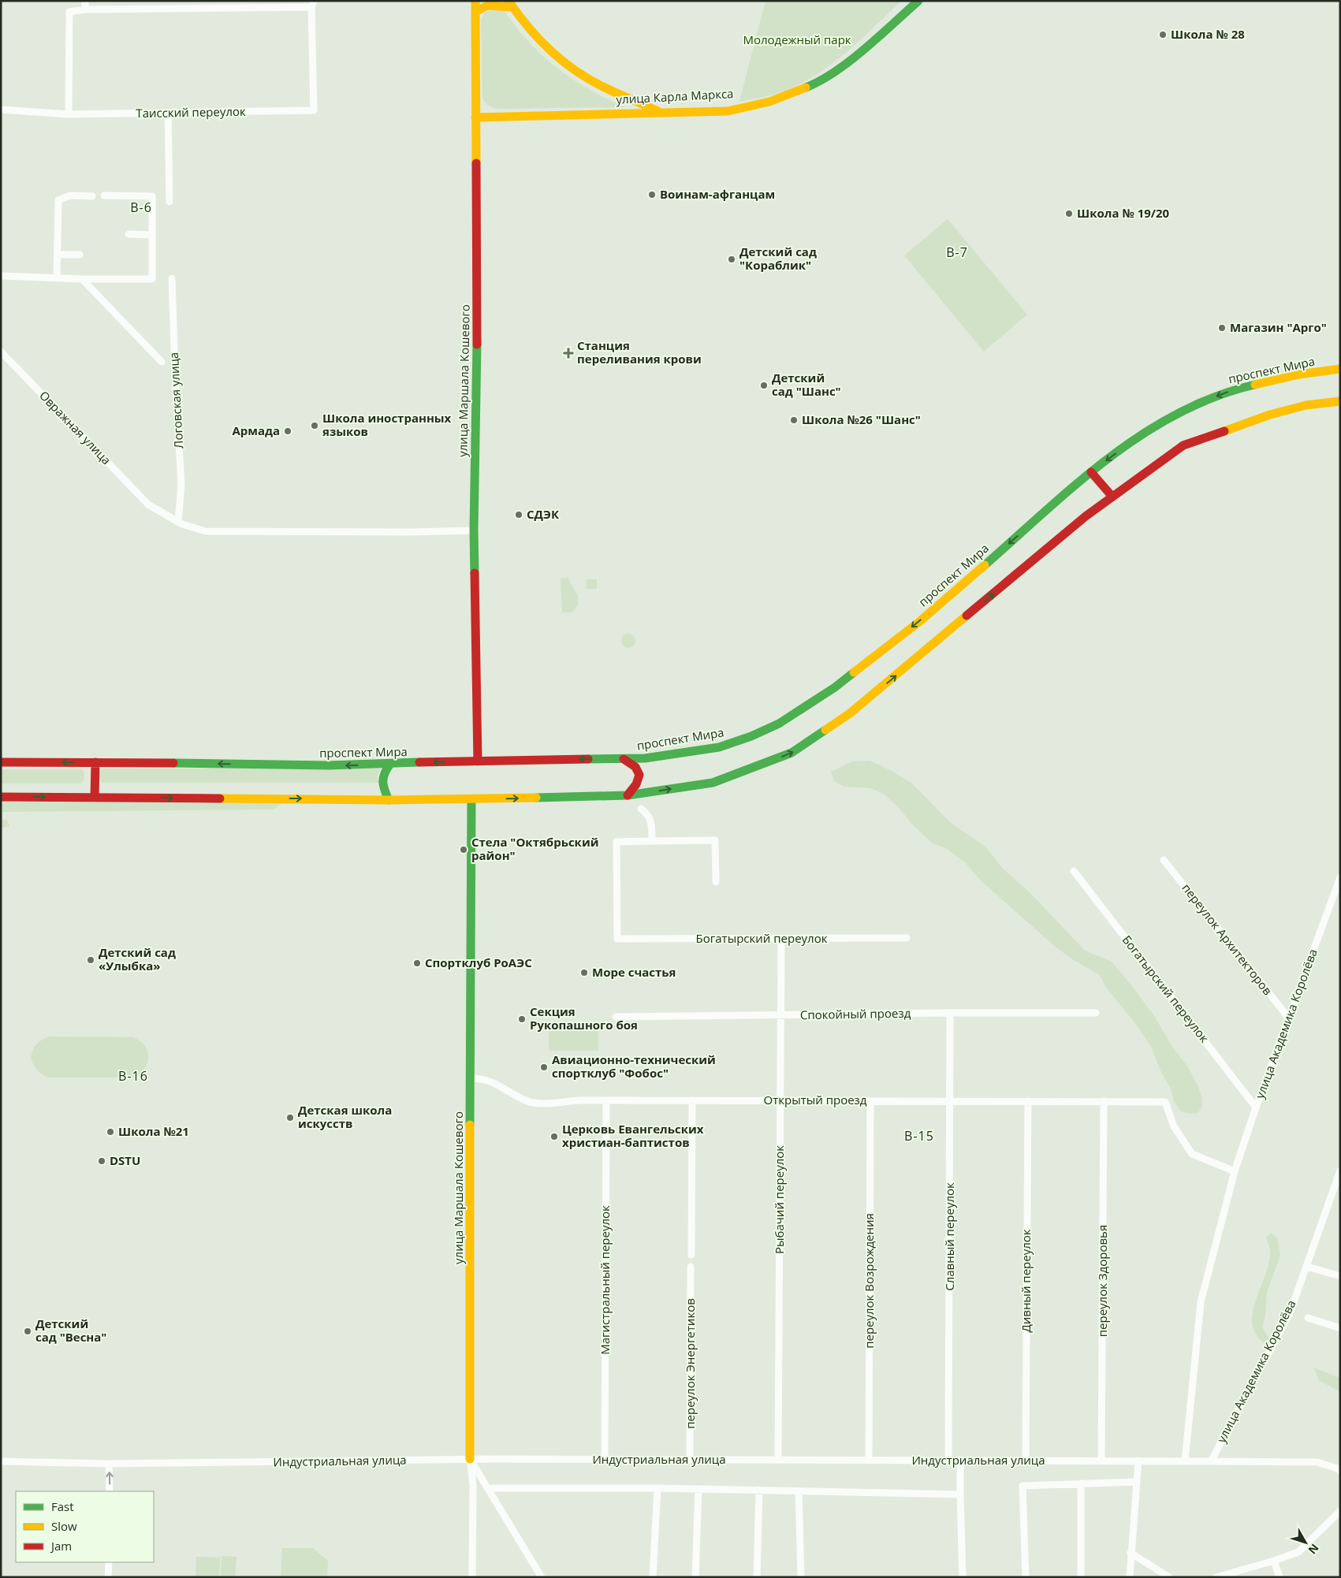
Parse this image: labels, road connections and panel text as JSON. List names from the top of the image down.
{
  "streets": {
    "main road": ["улица Карла Маркса", "проспект Мира", "улица Маршала Кошевого"],
    "street": [
      "Таисский переулок",
      "Логовская улица",
      "Овражная улица",
      "Богатырский переулок",
      "переулок Архитекторов",
      "Спокойный проезд",
      "улица Академика Королёва",
      "Открытый проезд",
      "Рыбачий переулок",
      "Славный переулок",
      "Магистральный переулок",
      "переулок Возрождения",
      "Дивный переулок",
      "переулок Здоровья",
      "переулок Энергетиков",
      "Индустриальная улица"
    ]
  },
  "crossings": [
    ["улица Карла Маркса", "улица Маршала Кошевого"],
    ["проспект Мира", "улица Маршала Кошевого"],
    ["улица Маршала Кошевого", "Овражная улица"],
    ["улица Маршала Кошевого", "Открытый проезд"],
    ["улица Маршала Кошевого", "Индустриальная улица"],
    ["Логовская улица", "Овражная улица"],
    ["Богатырский переулок", "улица Академика Королёва"],
    ["Богатырский переулок", "Рыбачий переулок"],
    ["переулок Архитекторов", "улица Академика Королёва"],
    ["Спокойный проезд", "Рыбачий переулок"],
    ["Спокойный проезд", "Славный переулок"],
    ["улица Академика Королёва", "Открытый проезд"],
    ["улица Академика Королёва", "Индустриальная улица"],
    ["Открытый проезд", "Рыбачий переулок"],
    ["Открытый проезд", "Славный переулок"],
    ["Открытый проезд", "Магистральный переулок"],
    ["Открытый проезд", "переулок Возрождения"],
    ["Открытый проезд", "Дивный переулок"],
    ["Открытый проезд", "переулок Здоровья"],
    ["Рыбачий переулок", "Индустриальная улица"],
    ["Славный переулок", "Индустриальная улица"],
    ["Магистральный переулок", "Индустриальная улица"],
    ["переулок Возрождения", "Индустриальная улица"],
    ["Дивный переулок", "Индустриальная улица"],
    ["переулок Здоровья", "Индустриальная улица"],
    ["переулок Энергетиков", "Индустриальная улица"]
  ],
  "districts": [
    "В-6",
    "В-7",
    "В-16",
    "В-15"
  ],
  "parks": ["Молодежный парк"],
  "places": {
    "other": [
      "Школа № 28",
      "Воинам-афганцам",
      "Школа № 19/20",
      "Детский сад \"Кораблик\"",
      "Магазин \"Арго\"",
      "Детский сад \"Шанс\"",
      "Школа №26 \"Шанс\"",
      "Школа иностранных языков",
      "Армада",
      "СДЭК",
      "Стела \"Октябрьский район\"",
      "Детский сад «Улыбка»",
      "Спортклуб РоАЭС",
      "Море счастья",
      "Секция Рукопашного боя",
      "Авиационно-технический спортклуб \"Фобос\"",
      "Детская школа искусств",
      "Школа №21",
      "Церковь Евангельских христиан-баптистов",
      "DSTU",
      "Детский сад \"Весна\""
    ],
    "health": ["Станция переливания крови"]
  },
  "legend": ["Fast", "Slow", "Jam"],
  "north": "bottom right"
}
